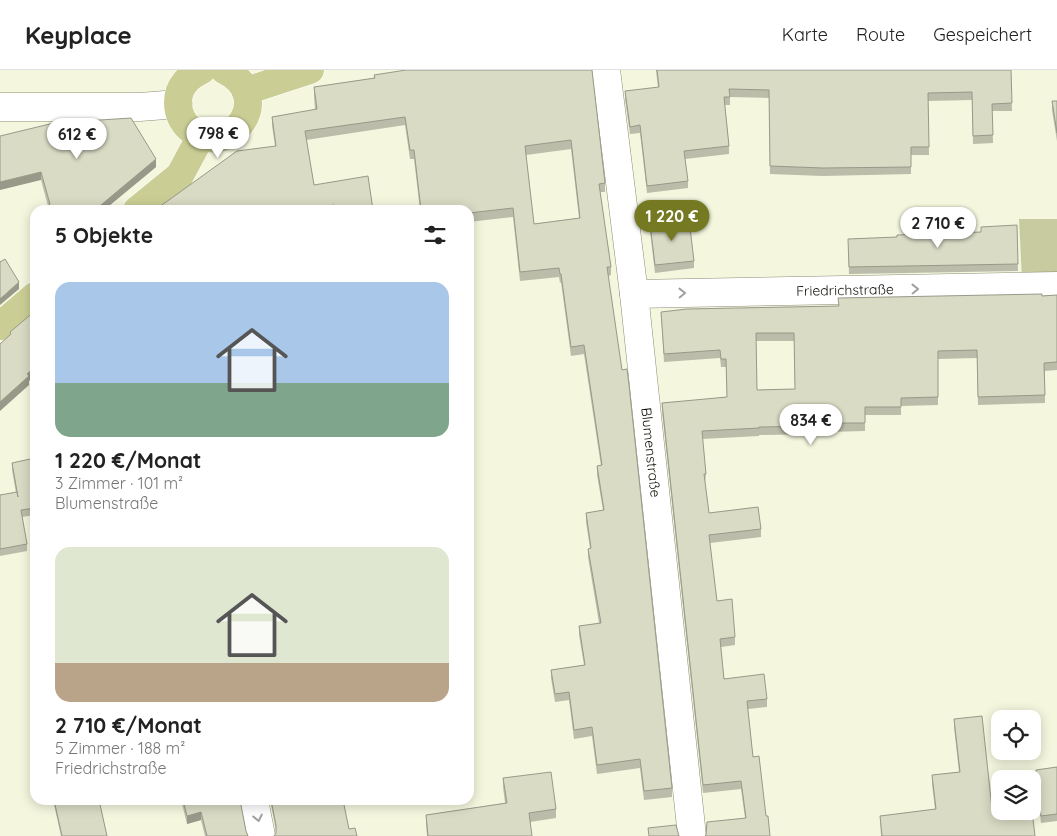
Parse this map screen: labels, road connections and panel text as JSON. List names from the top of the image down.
{
  "streets": {
    "street": ["Friedrichstraße", "Blumenstraße"]
  },
  "crossings": [
    ["Friedrichstraße", "Blumenstraße"]
  ],
  "one_way": ["Friedrichstraße"],
  "page": {
    "header": "Keyplace",
    "nav": ["Karte", "Route", "Gespeichert"],
    "price": [
      "798 €",
      "612 €",
      "1 220 €",
      "2 710 €",
      "834 €"
    ],
    "heading": "5 Objekte",
    "list": [
      {
        "name": "1 220 €/Monat",
        "note": "3 Zimmer · 101 m² · Blumenstraße"
      },
      {
        "name": "2 710 €/Monat",
        "note": "5 Zimmer · 188 m² · Friedrichstraße"
      }
    ]
  }
}
